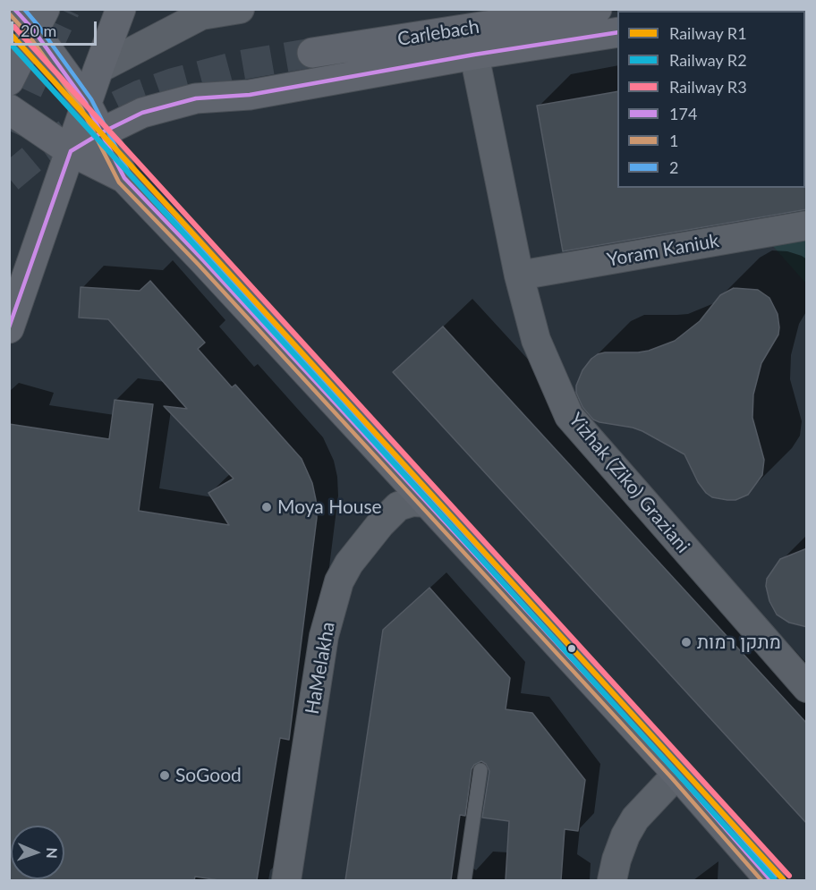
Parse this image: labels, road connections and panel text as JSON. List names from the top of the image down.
{
  "streets": {
    "street": [
      "Carlebach",
      "Yoram Kaniuk",
      "Yizhak (Ziko) Graziani",
      "HaMelakha"
    ]
  },
  "crossings": [
    ["Carlebach", "Yizhak (Ziko) Graziani"],
    ["Yoram Kaniuk", "Yizhak (Ziko) Graziani"]
  ],
  "places": ["Moya House", "מתקן רמות", "SoGood"],
  "lines": [
    "transit line 174",
    "transit line 2",
    "transit line 1",
    "rail line R3",
    "rail line R1",
    "rail line R2"
  ],
  "legend": [
    "Railway R1",
    "Railway R2",
    "Railway R3",
    "174",
    "1",
    "2"
  ],
  "scale_bar": "20 m",
  "north": "right"
}
